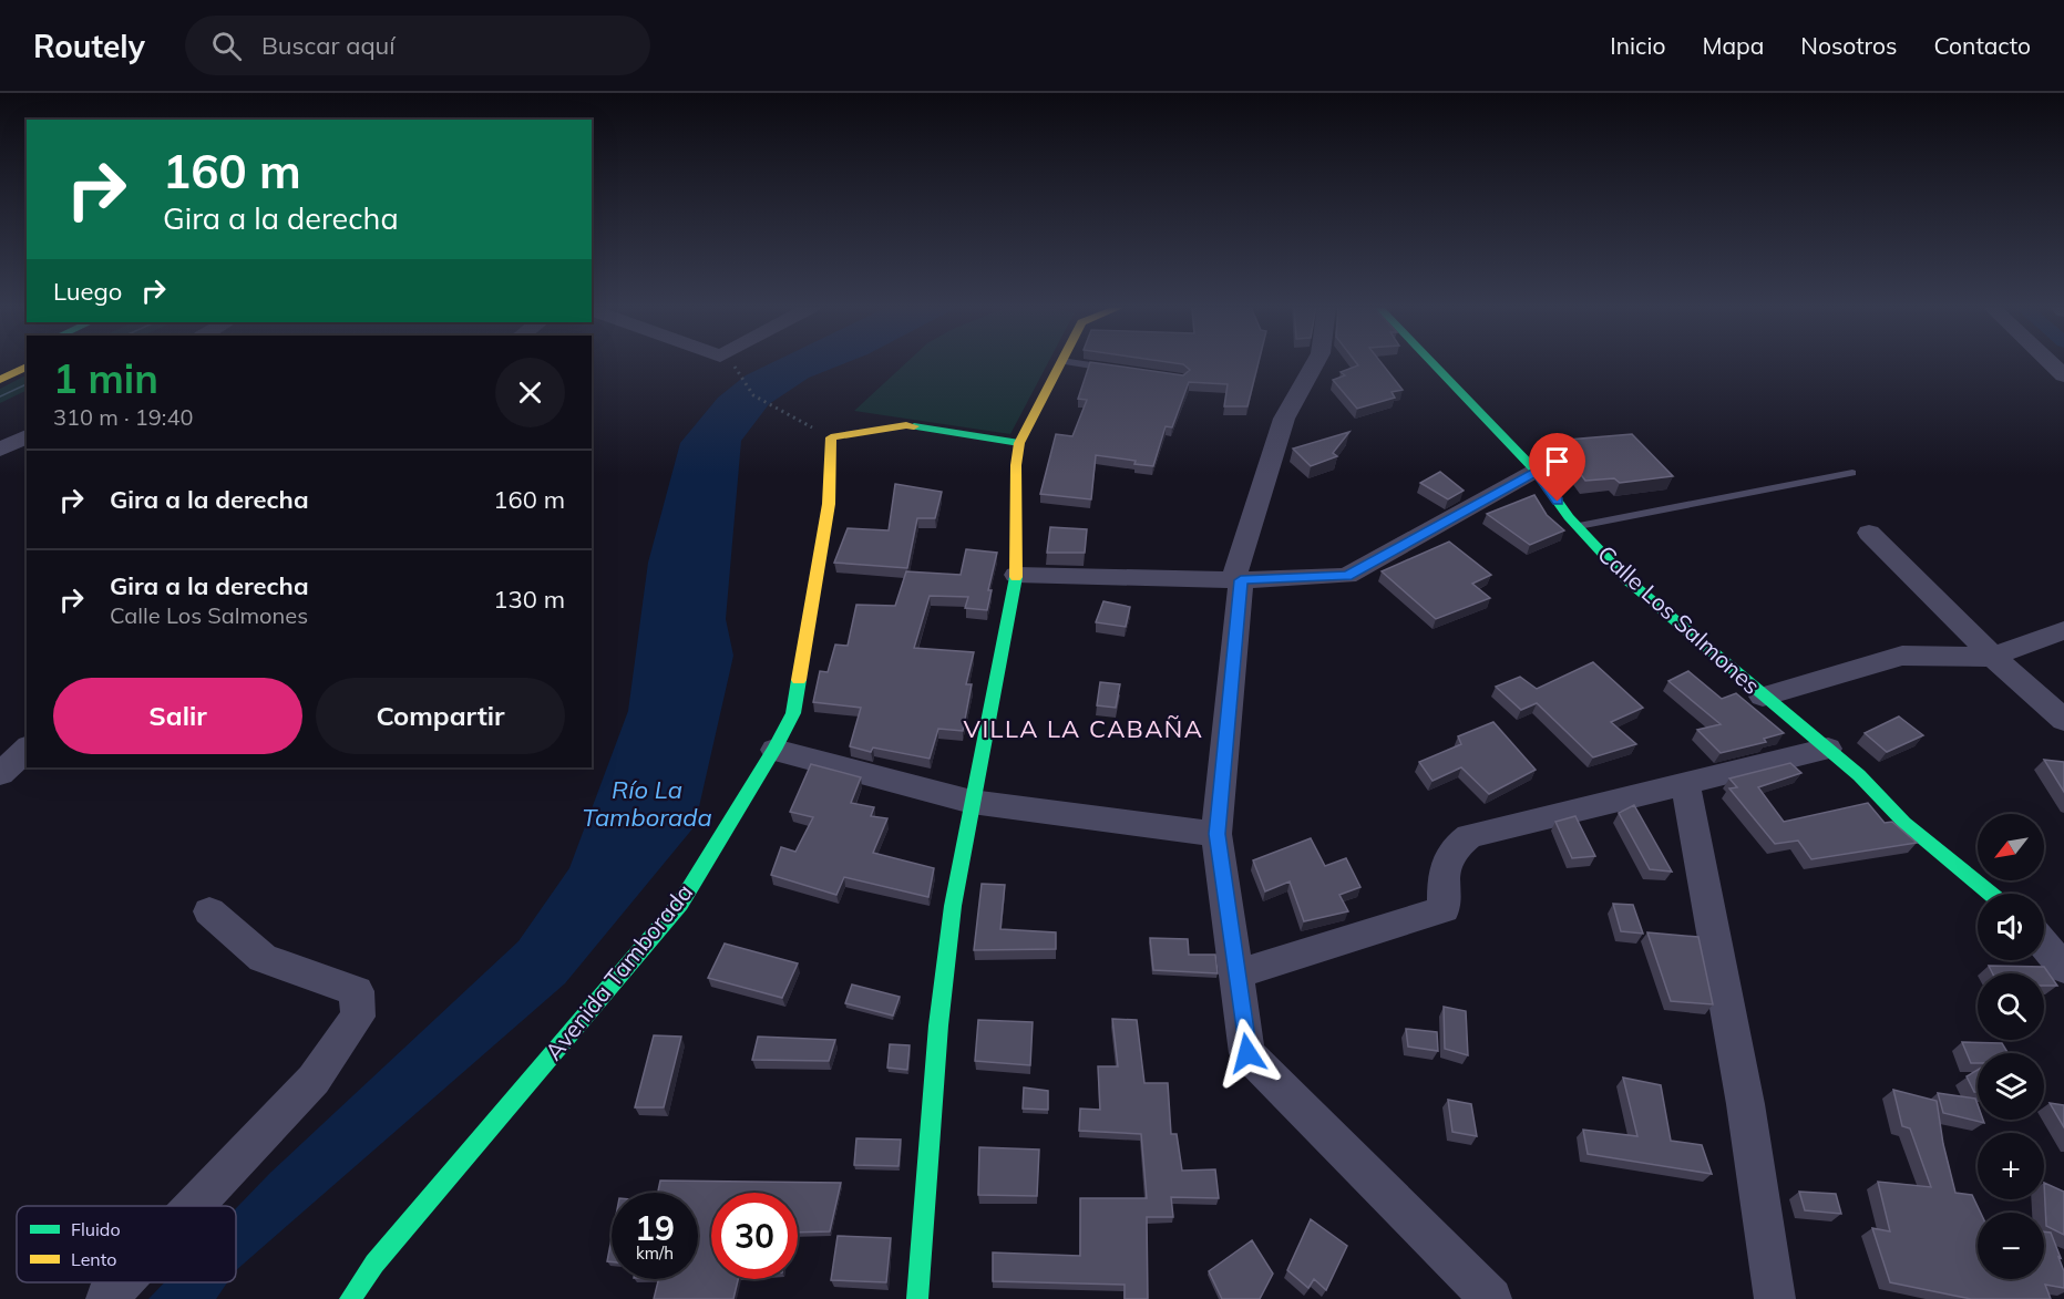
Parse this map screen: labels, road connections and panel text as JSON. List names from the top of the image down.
{
  "streets": {
    "main road": ["Calle Los Salmones", "Avenida Tamborada"]
  },
  "districts": ["VILLA LA CABAÑA"],
  "water": ["Río La Tamborada"],
  "legend": ["Fluido", "Lento"],
  "north": "bottom left",
  "page": {
    "header": "Routely",
    "search": "Buscar aquí",
    "nav": [
      "Inicio",
      "Mapa",
      "Nosotros",
      "Contacto"
    ],
    "turn": ["160 m", "Gira a la derecha"],
    "then": "Luego",
    "heading": ["1 min", "310 m · 19:40"],
    "list": [
      {
        "name": "Gira a la derecha",
        "value": "160 m"
      },
      {
        "name": "Gira a la derecha",
        "note": "Calle Los Salmones",
        "value": "130 m"
      }
    ],
    "buttons": ["Salir", "Compartir"],
    "map_buttons": ["+", "−"],
    "speed": "19 km/h",
    "limit": "30"
  }
}
